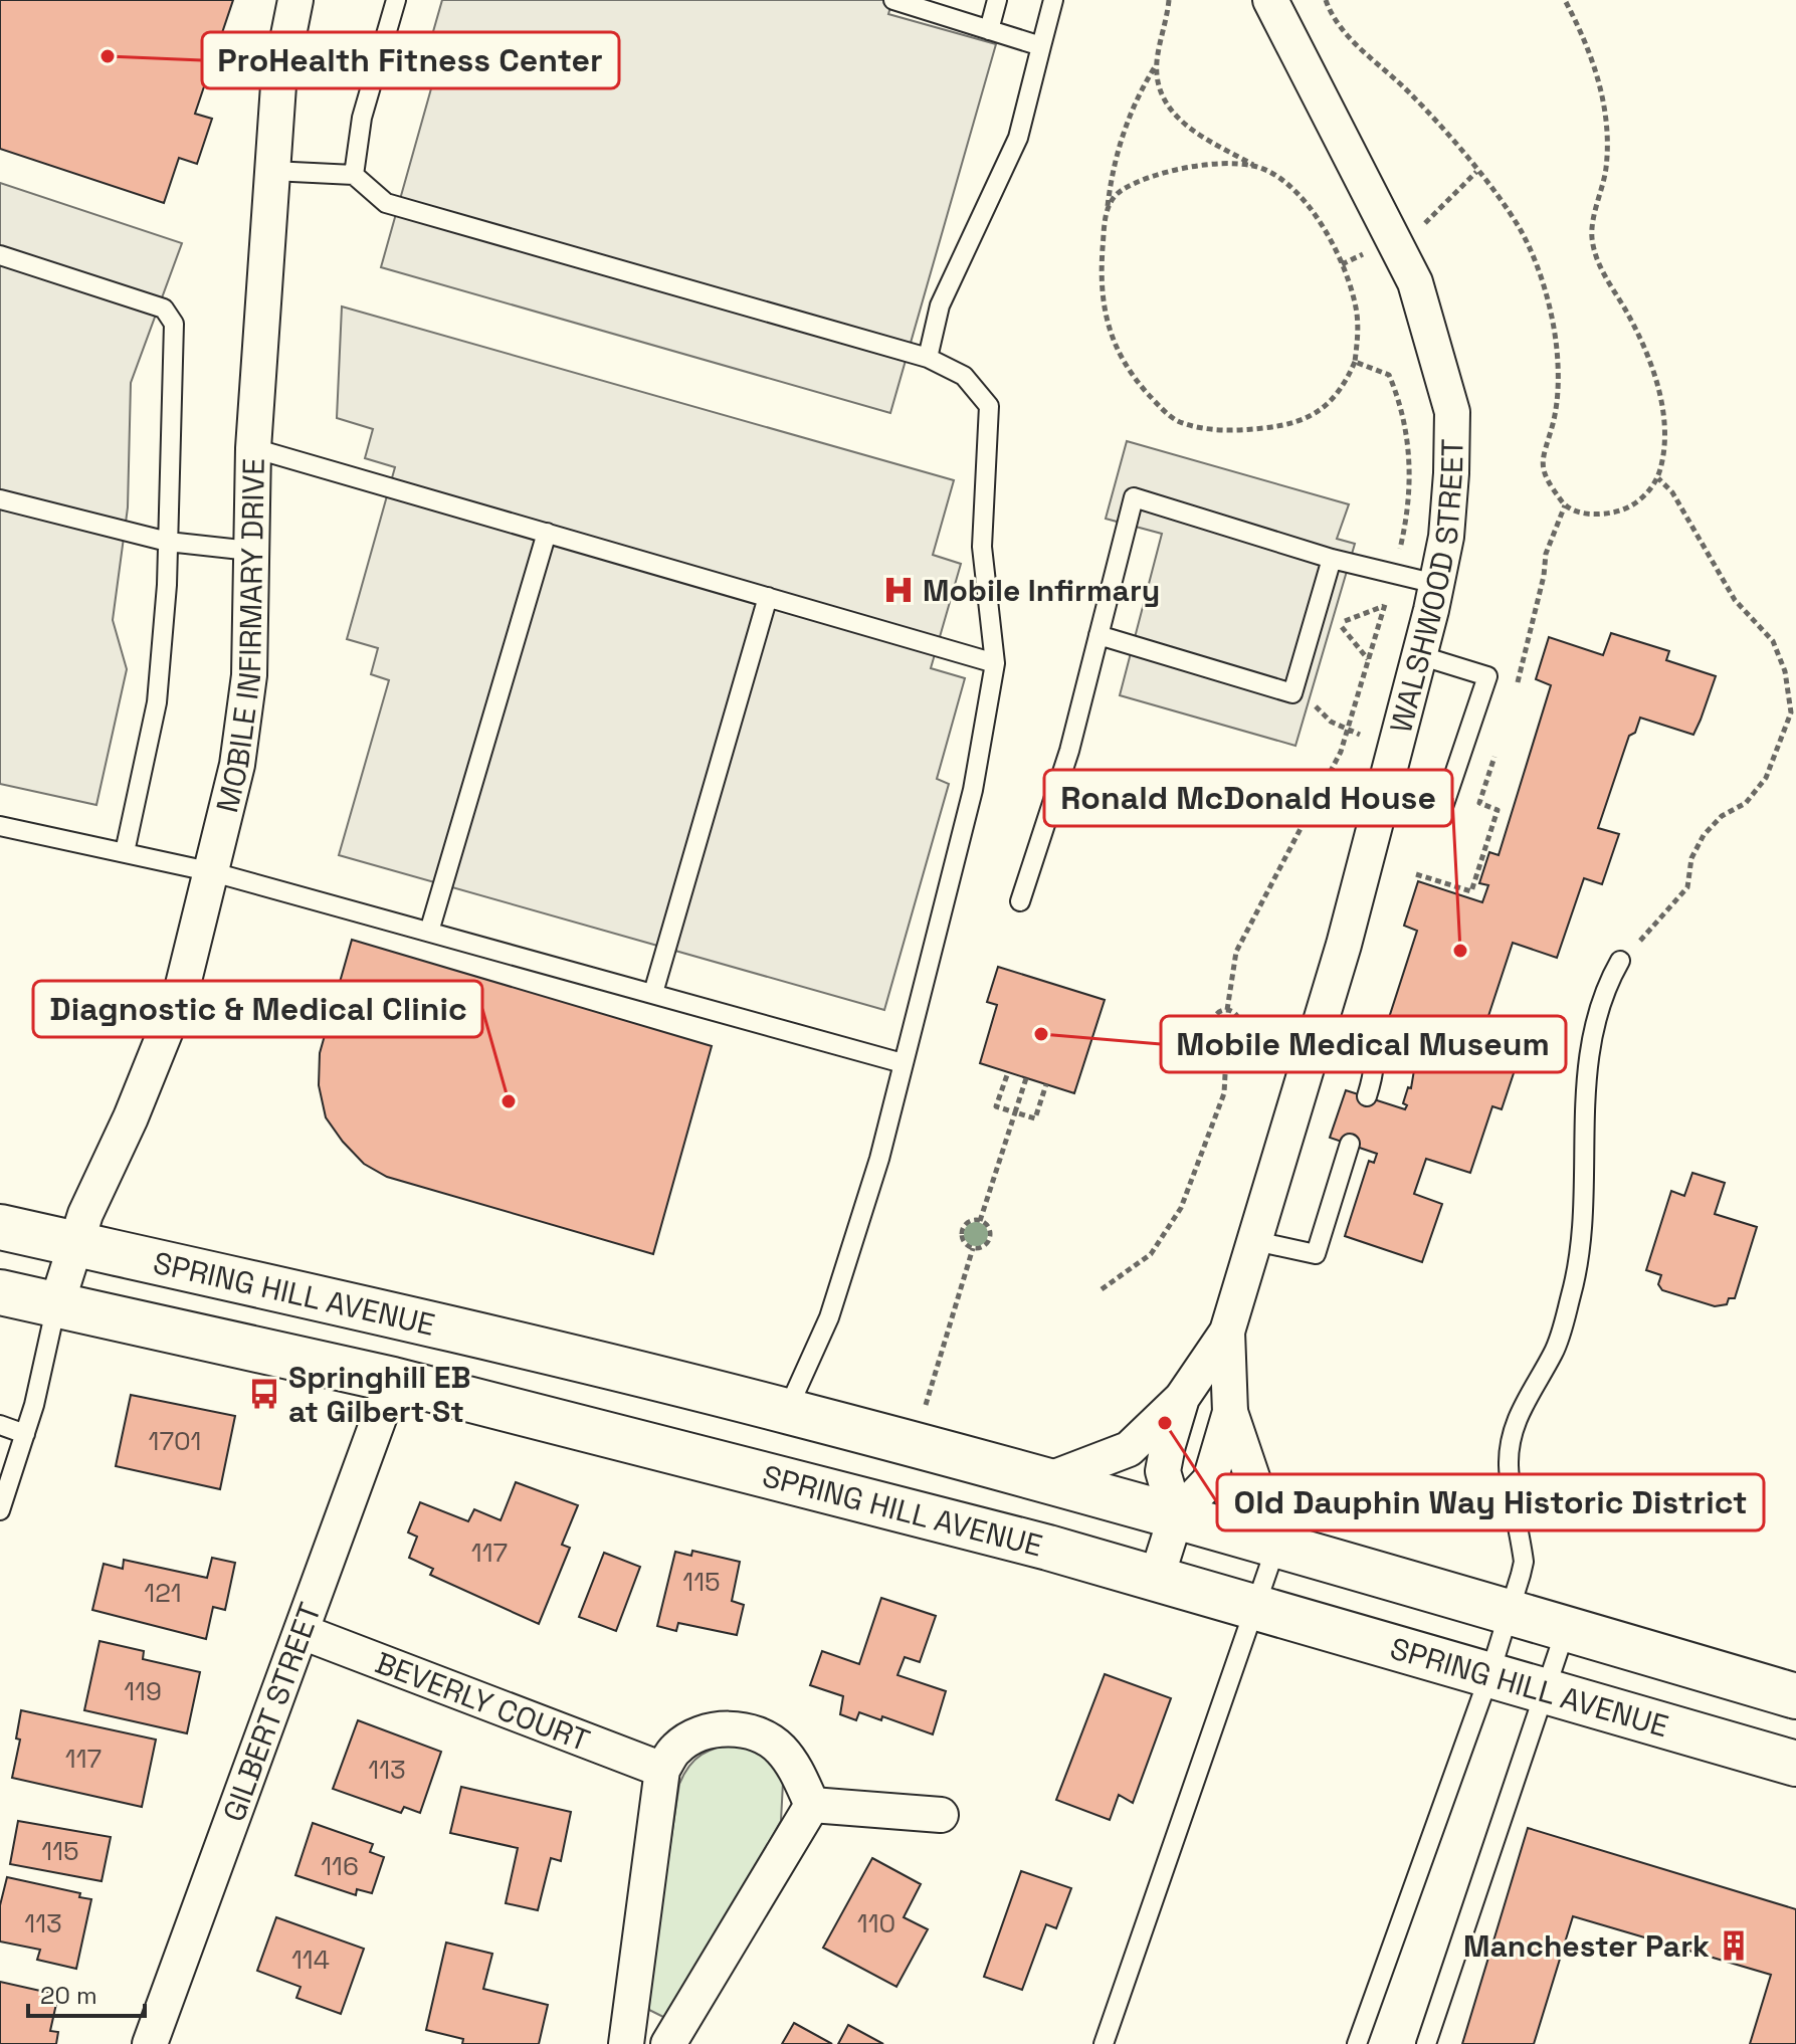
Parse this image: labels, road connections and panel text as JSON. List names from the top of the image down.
{
  "streets": {
    "main road": ["SPRING HILL AVENUE"],
    "street": [
      "WALSHWOOD STREET",
      "MOBILE INFIRMARY DRIVE",
      "BEVERLY COURT",
      "GILBERT STREET"
    ]
  },
  "crossings": [
    ["WALSHWOOD STREET", "SPRING HILL AVENUE"],
    ["MOBILE INFIRMARY DRIVE", "SPRING HILL AVENUE"],
    ["SPRING HILL AVENUE", "GILBERT STREET"],
    ["BEVERLY COURT", "GILBERT STREET"]
  ],
  "places": {
    "other": [
      "ProHealth Fitness Center",
      "Ronald McDonald House",
      "Mobile Medical Museum",
      "Diagnostic & Medical Clinic",
      "Old Dauphin Way Historic District"
    ],
    "hospital": ["Mobile Infirmary"],
    "bus stop": ["Springhill EB at Gilbert St"],
    "building": ["Manchester Park"]
  },
  "house_numbers": [
    "1701",
    "117",
    "115",
    "121",
    "119",
    "117",
    "113",
    "115",
    "116",
    "113",
    "110",
    "114"
  ],
  "scale_bar": "20 m"
}
